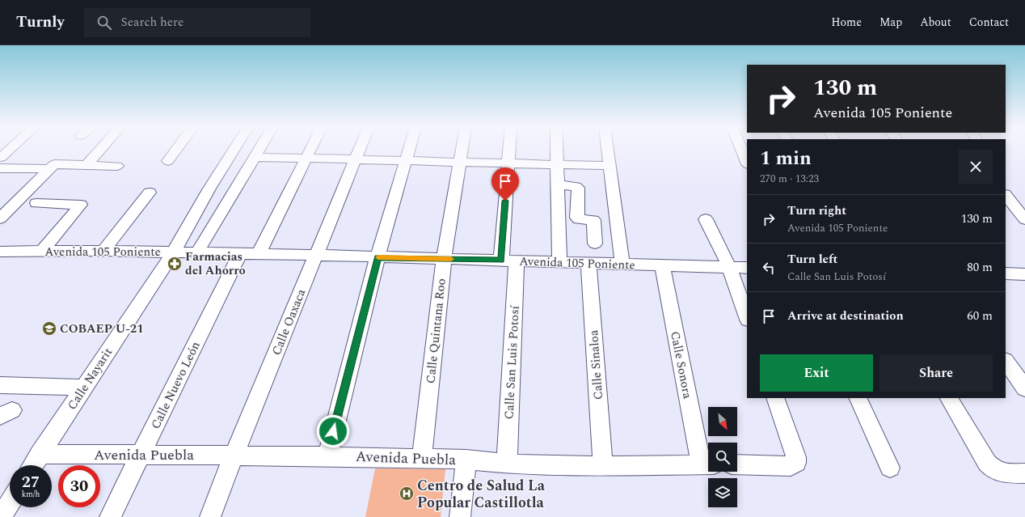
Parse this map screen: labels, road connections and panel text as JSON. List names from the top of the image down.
{
  "streets": {
    "street": [
      "Avenida 105 Poniente",
      "Calle Oaxaca",
      "Calle Quintana Roo",
      "Calle San Luis Potosí",
      "Calle Sinaloa",
      "Calle Sonora",
      "Calle Nayarit",
      "Calle Nuevo León",
      "Avenida Puebla"
    ]
  },
  "crossings": [
    ["Avenida 105 Poniente", "Calle Oaxaca"],
    ["Avenida 105 Poniente", "Calle Quintana Roo"],
    ["Avenida 105 Poniente", "Calle San Luis Potosí"],
    ["Avenida 105 Poniente", "Calle Sinaloa"],
    ["Avenida 105 Poniente", "Calle Sonora"],
    ["Avenida 105 Poniente", "Calle Nayarit"],
    ["Avenida 105 Poniente", "Calle Nuevo León"],
    ["Calle Oaxaca", "Avenida Puebla"],
    ["Calle Quintana Roo", "Avenida Puebla"],
    ["Calle San Luis Potosí", "Avenida Puebla"],
    ["Calle Sinaloa", "Avenida Puebla"],
    ["Calle Sonora", "Avenida Puebla"],
    ["Calle Nayarit", "Avenida Puebla"],
    ["Calle Nuevo León", "Avenida Puebla"]
  ],
  "places": {
    "pharmacy": ["Farmacias del Ahorro"],
    "school or university": ["COBAEP U-21"],
    "hospital": ["Centro de Salud La Popular Castillotla"]
  },
  "north": "bottom right",
  "page": {
    "header": "Turnly",
    "search": "Search here",
    "nav": [
      "Home",
      "Map",
      "About",
      "Contact"
    ],
    "turn": ["130 m", "Avenida 105 Poniente"],
    "heading": ["1 min", "270 m · 13:23"],
    "list": [
      {
        "name": "Turn right",
        "note": "Avenida 105 Poniente",
        "value": "130 m"
      },
      {
        "name": "Turn left",
        "note": "Calle San Luis Potosí",
        "value": "80 m"
      },
      {
        "name": "Arrive at destination",
        "value": "60 m"
      }
    ],
    "buttons": ["Exit", "Share"],
    "speed": "27 km/h",
    "limit": "30"
  }
}
